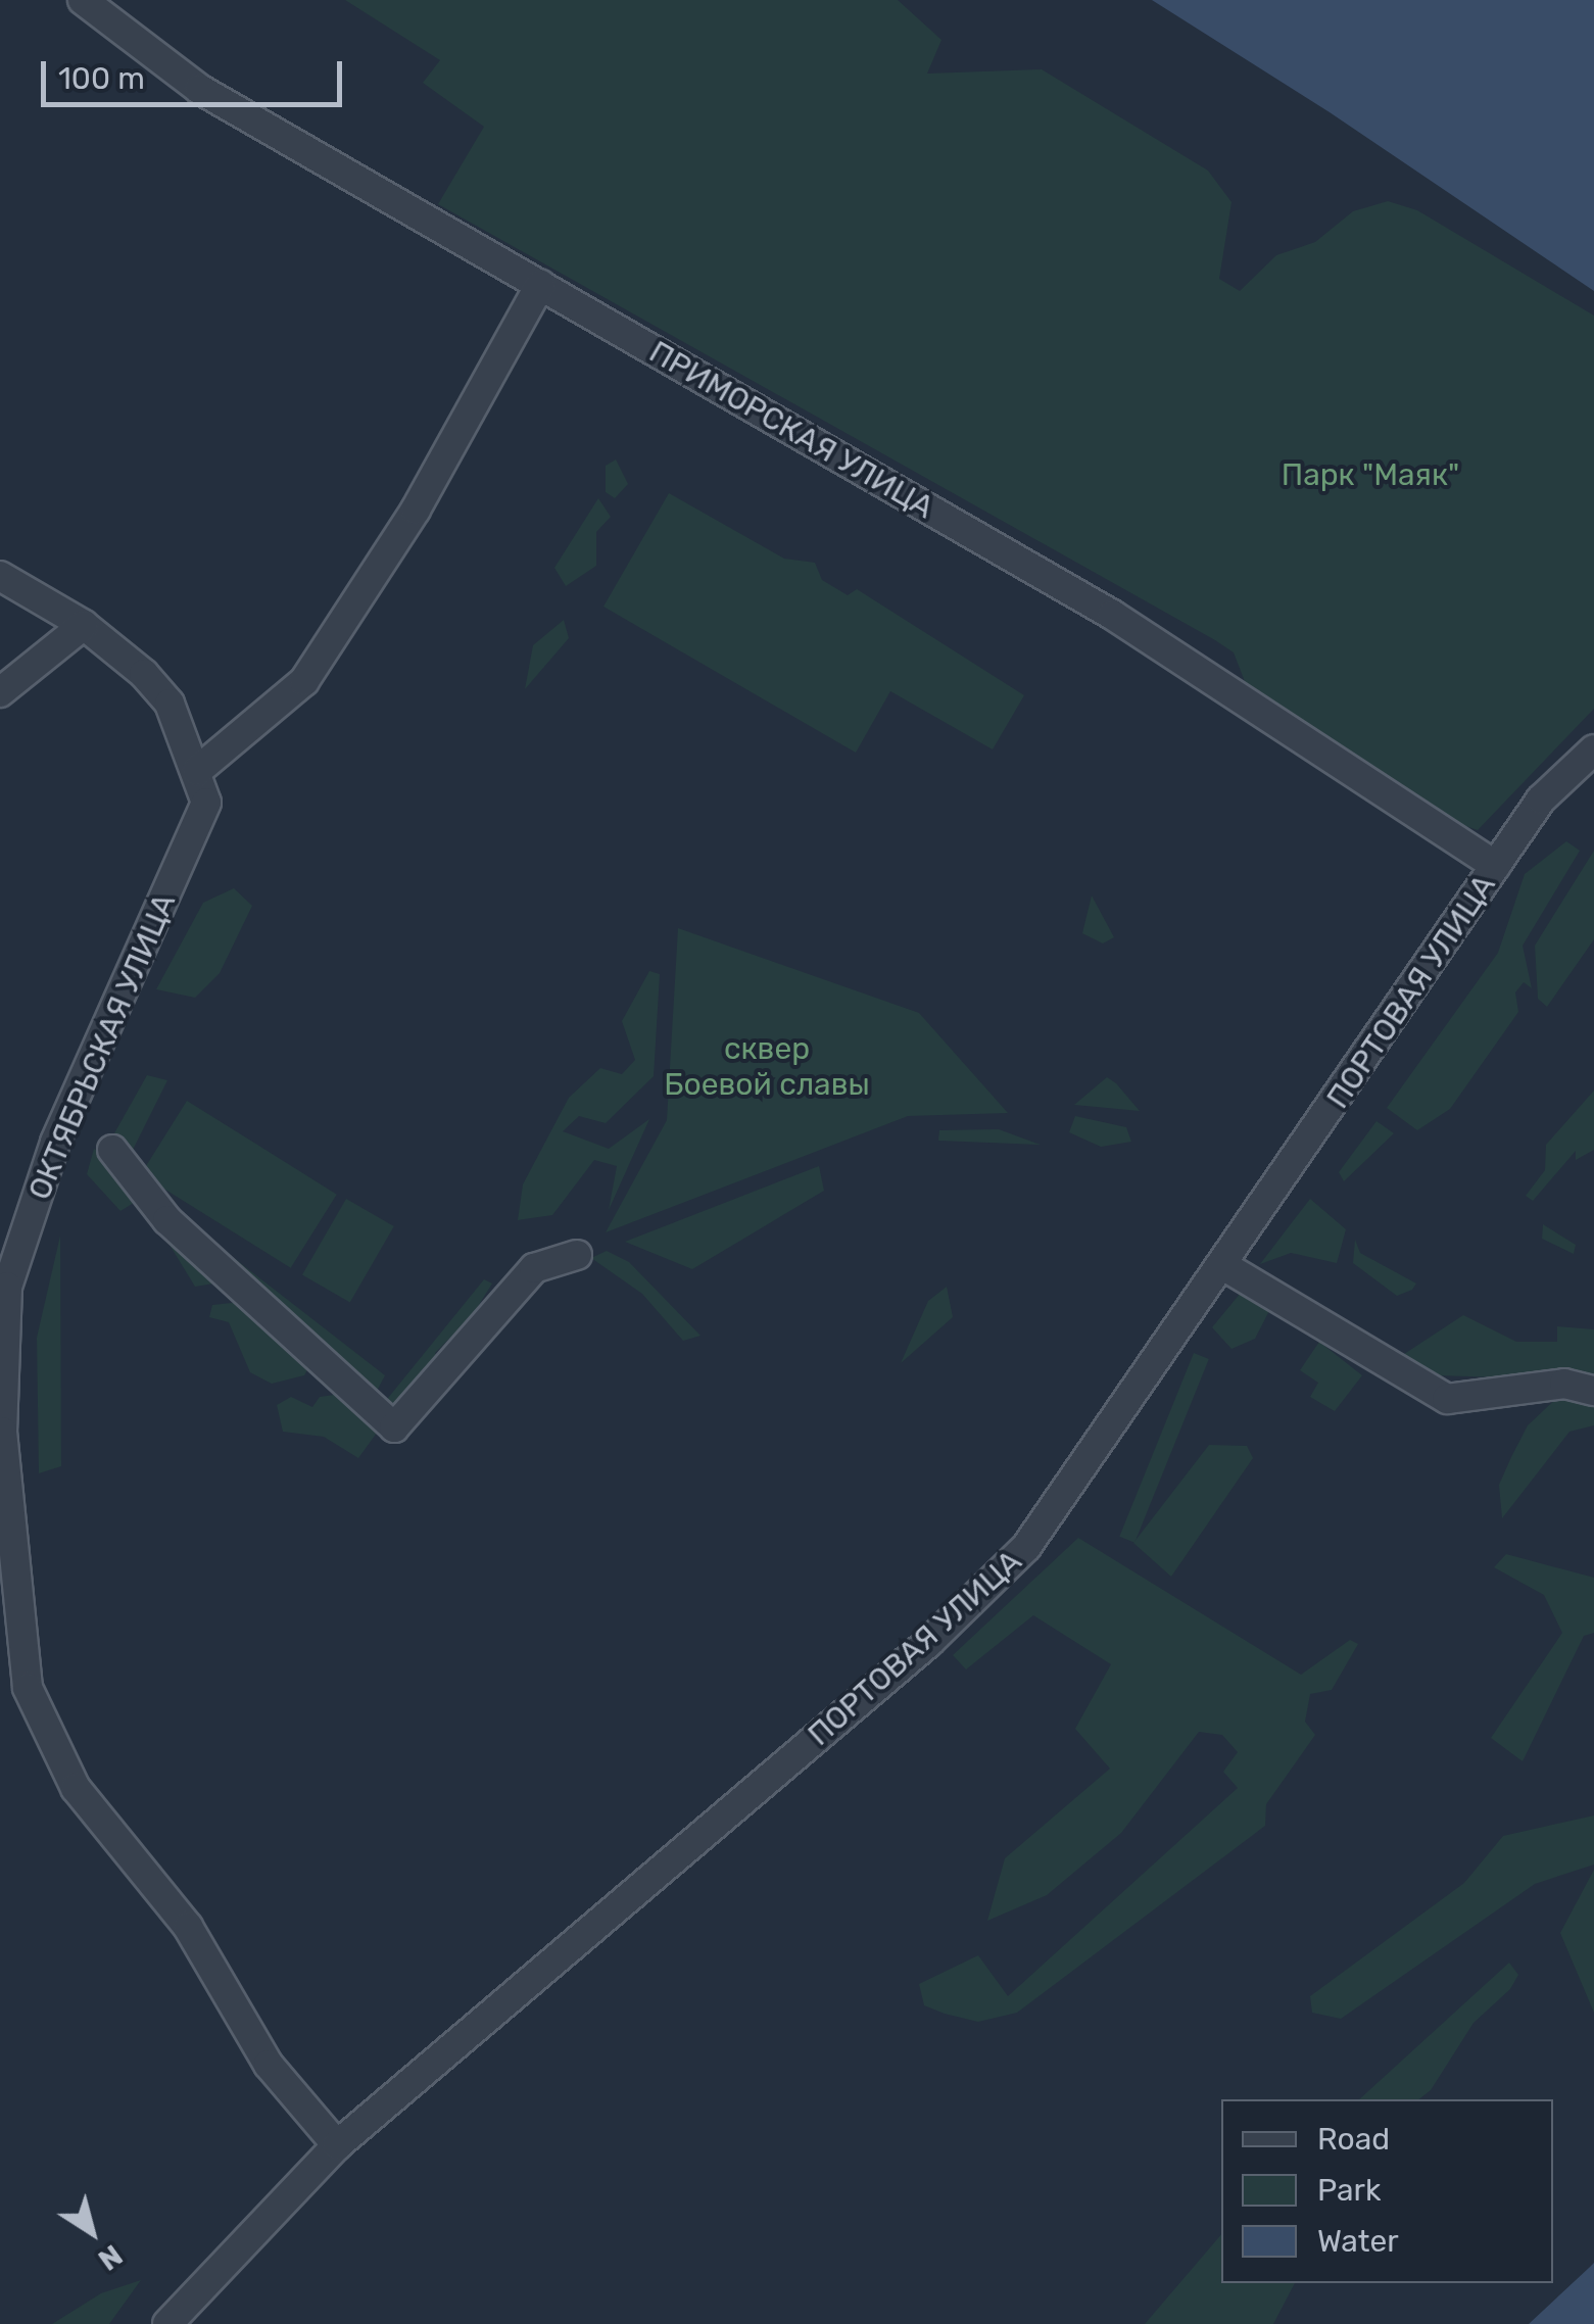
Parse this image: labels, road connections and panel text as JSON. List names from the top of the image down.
{
  "streets": {
    "street": ["ПРИМОРСКАЯ УЛИЦА", "ПОРТОВАЯ УЛИЦА", "ОКТЯБРЬСКАЯ УЛИЦА"]
  },
  "crossings": [
    ["ПРИМОРСКАЯ УЛИЦА", "ПОРТОВАЯ УЛИЦА"],
    ["ПОРТОВАЯ УЛИЦА", "ОКТЯБРЬСКАЯ УЛИЦА"]
  ],
  "parks": ["Парк \"Маяк\"", "сквер Боевой славы"],
  "legend": ["Road", "Park", "Water"],
  "scale_bar": "100 m",
  "north": "bottom right"
}
